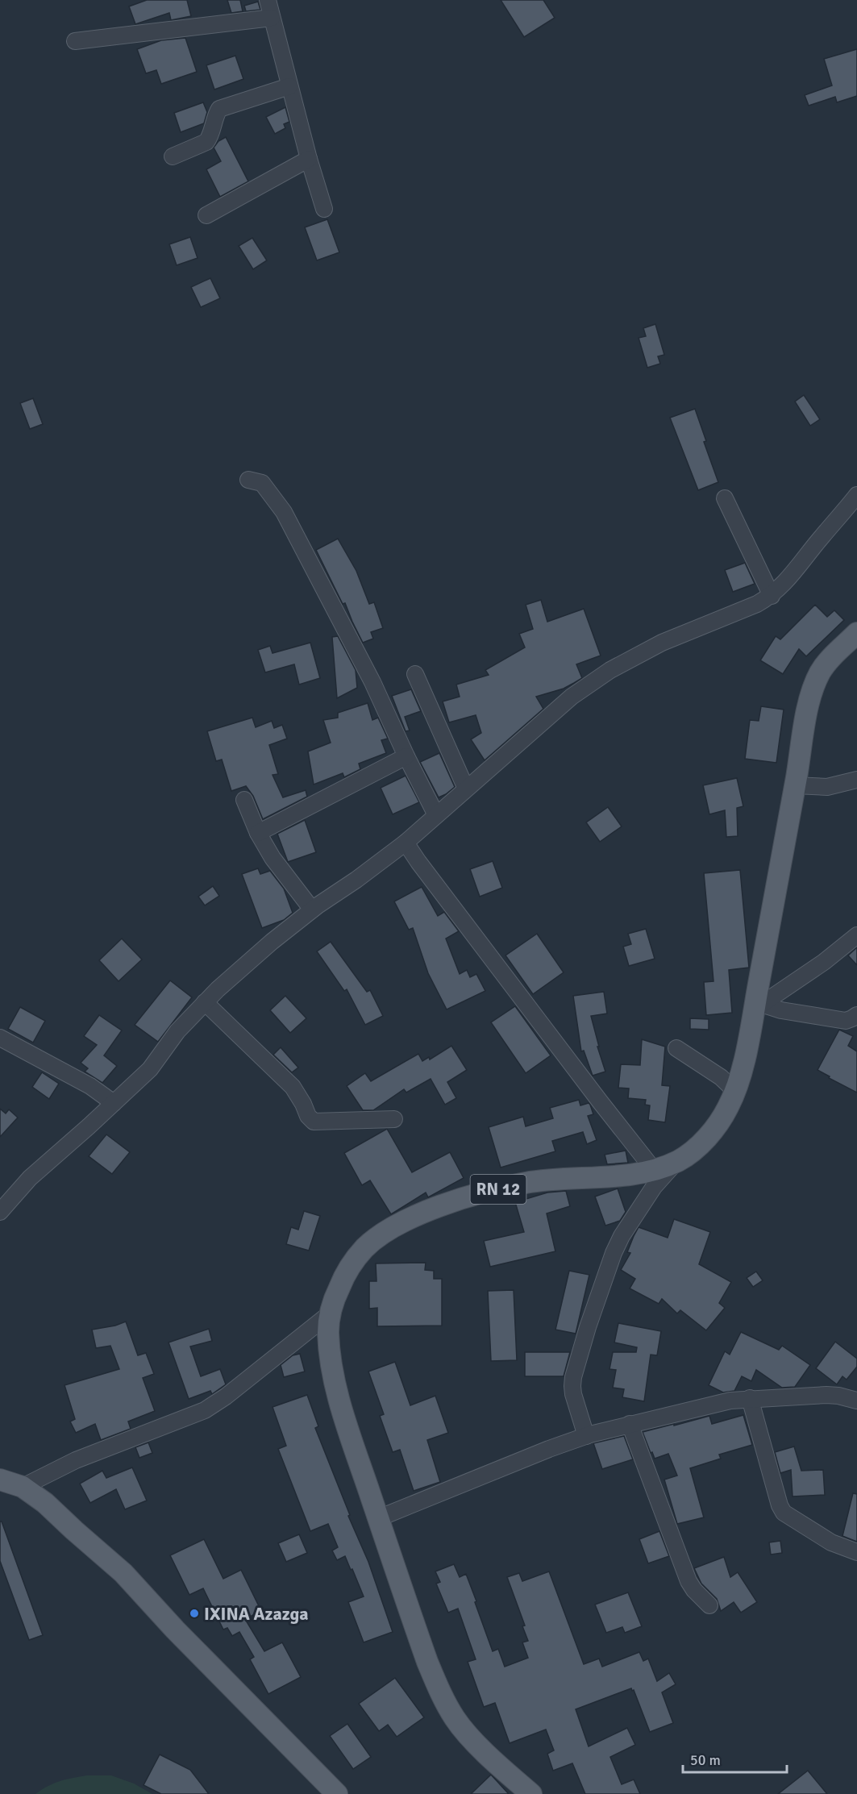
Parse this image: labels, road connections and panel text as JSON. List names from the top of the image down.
{
  "streets": {
    "main road": ["RN 12"]
  },
  "places": ["IXINA Azazga"],
  "scale_bar": "50 m"
}
